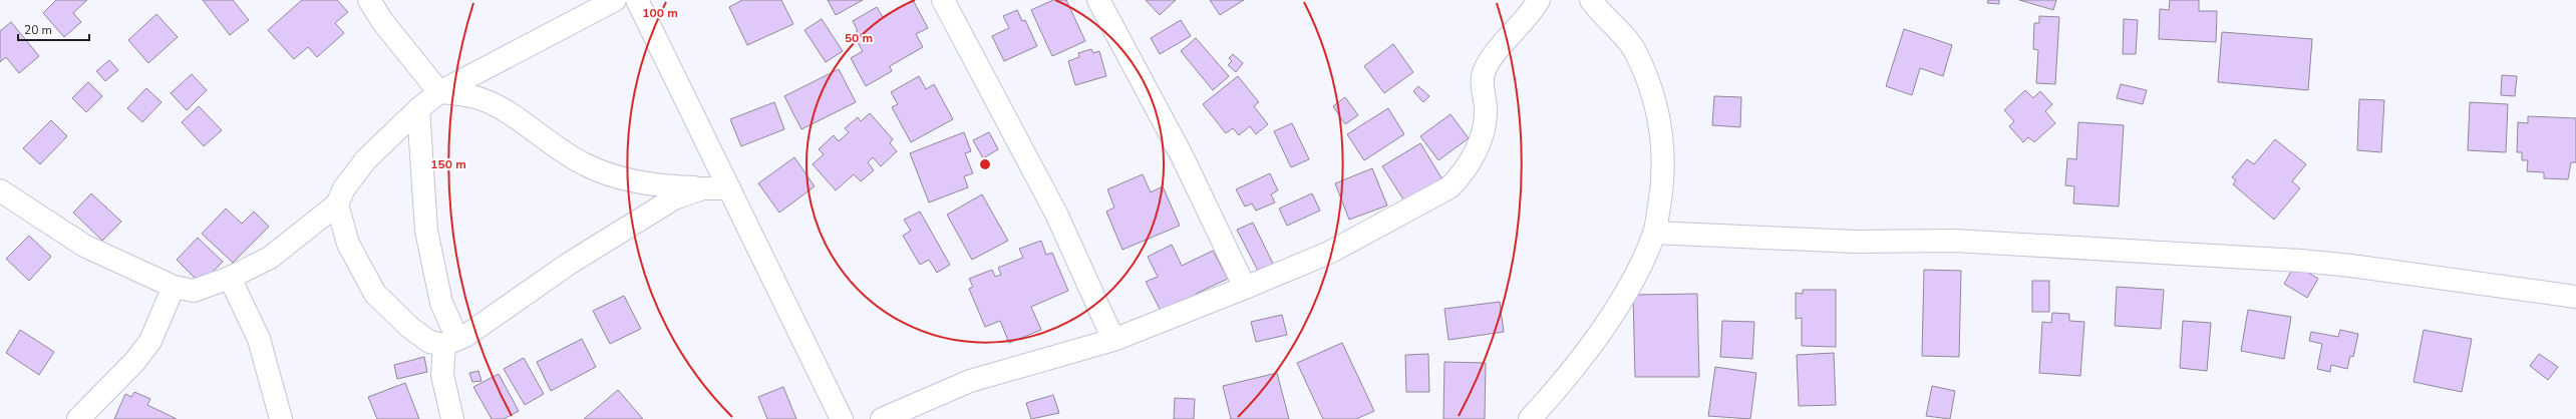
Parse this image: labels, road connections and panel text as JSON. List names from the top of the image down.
{
  "scale_bar": "20 m",
  "rings": ["100 m", "50 m", "150 m"]
}
